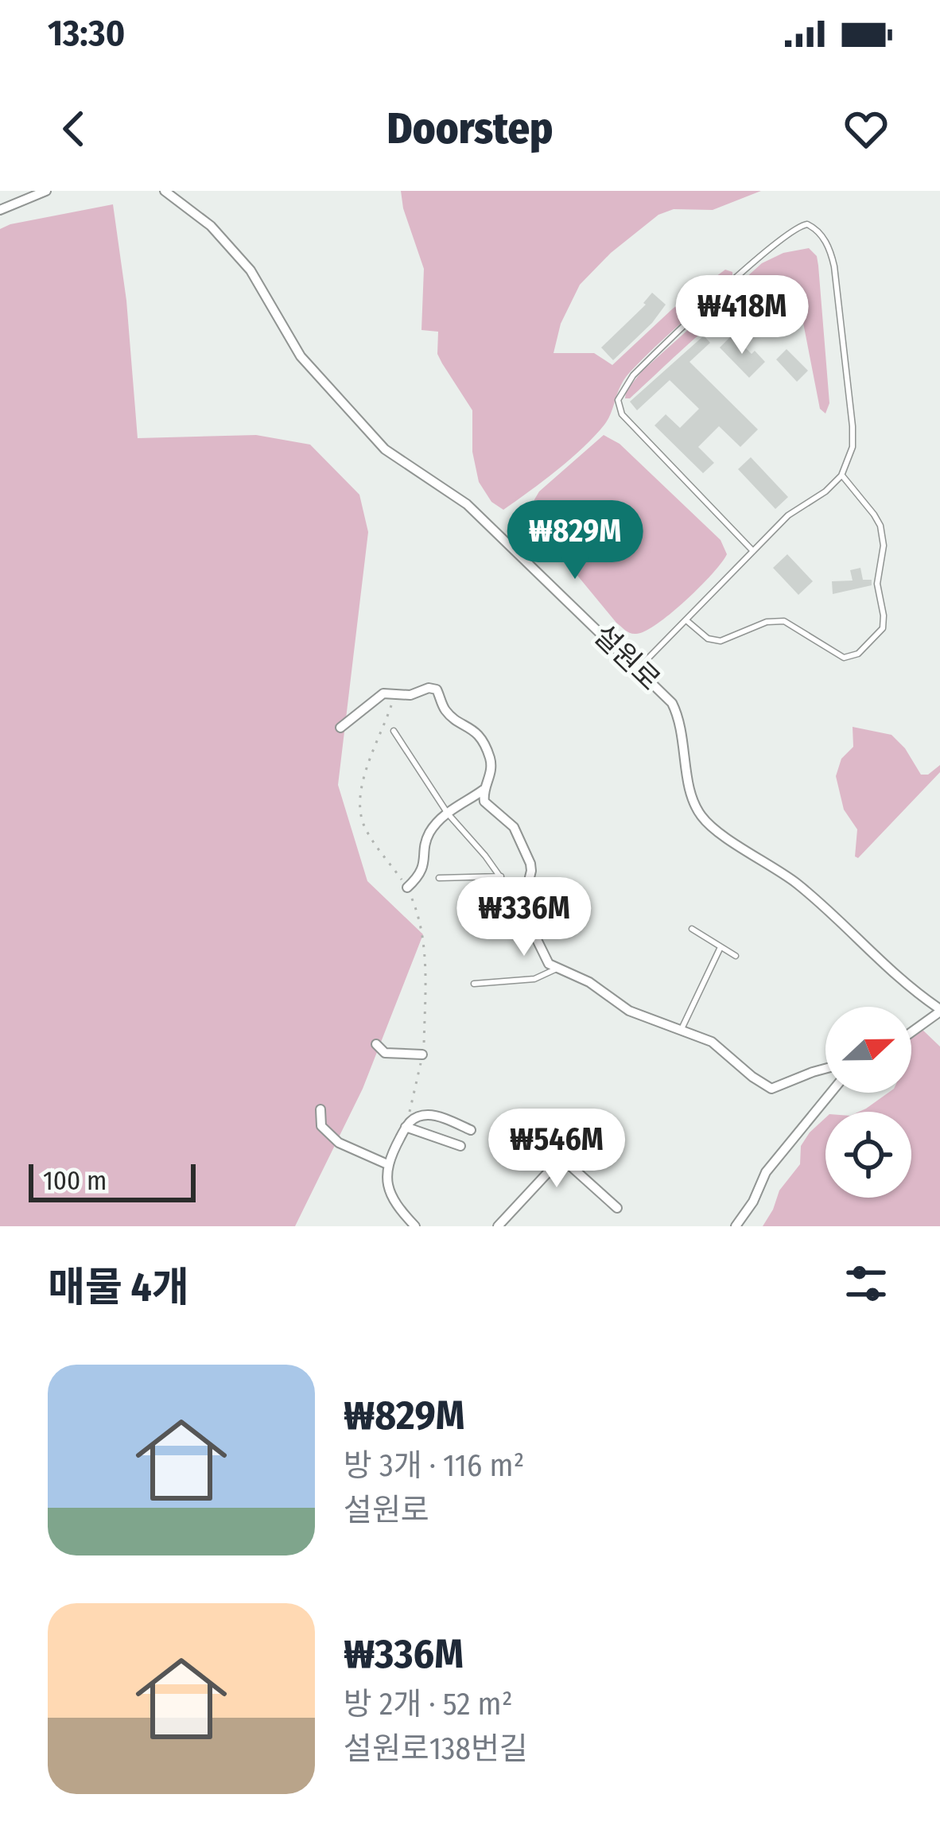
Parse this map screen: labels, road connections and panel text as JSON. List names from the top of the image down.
{
  "streets": {
    "street": ["설원로"]
  },
  "scale_bar": "100 m",
  "north": "right",
  "page": {
    "status": "13:30",
    "header": "Doorstep",
    "price": [
      "₩418M",
      "₩829M",
      "₩336M",
      "₩546M"
    ],
    "scale": "100 m",
    "heading": "매물 4개",
    "list": [
      {
        "name": "₩829M",
        "note": "방 3개 · 116 m² · 설원로"
      },
      {
        "name": "₩336M",
        "note": "방 2개 · 52 m² · 설원로138번길"
      }
    ]
  }
}
